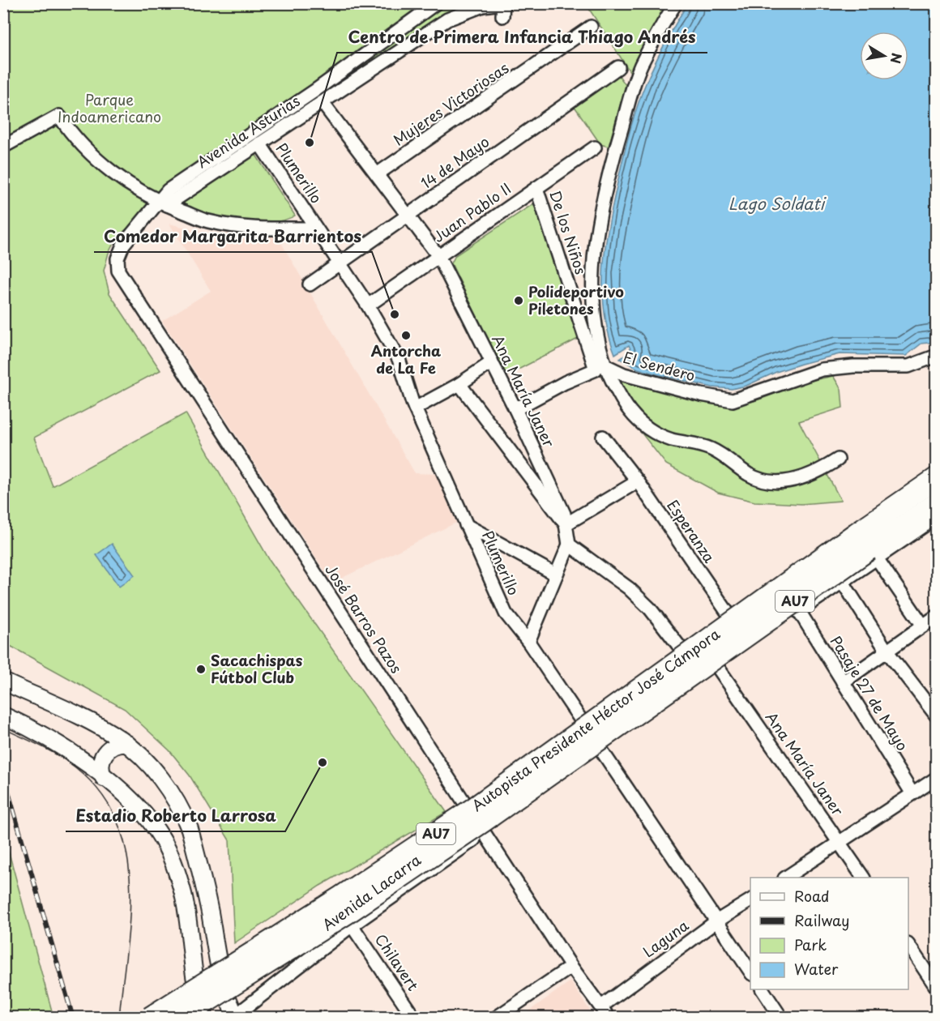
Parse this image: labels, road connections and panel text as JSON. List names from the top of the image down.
{
  "streets": {
    "highway": ["AU7", "Autopista Presidente Héctor José Cámpora"],
    "street": [
      "Mujeres Victoriosas",
      "Avenida Asturias",
      "14 de Mayo",
      "Plumerillo",
      "Juan Pablo II",
      "De los Niños",
      "El Sendero",
      "Ana María Janer",
      "Esperanza",
      "José Barros Pazos",
      "Pasaje 27 de Mayo",
      "Avenida Lacarra",
      "Laguna",
      "Chilavert"
    ]
  },
  "crossings": [
    ["Mujeres Victoriosas", "Ana María Janer"],
    ["Avenida Asturias", "Plumerillo"],
    ["Avenida Asturias", "Ana María Janer"],
    ["Avenida Asturias", "José Barros Pazos"],
    ["14 de Mayo", "Plumerillo"],
    ["14 de Mayo", "Ana María Janer"],
    ["Plumerillo", "Juan Pablo II"],
    ["Plumerillo", "Avenida Lacarra"],
    ["Plumerillo", "Laguna"],
    ["Juan Pablo II", "De los Niños"],
    ["Juan Pablo II", "Ana María Janer"],
    ["De los Niños", "El Sendero"],
    ["Ana María Janer", "Avenida Lacarra"],
    ["Esperanza", "Avenida Lacarra"],
    ["José Barros Pazos", "Avenida Lacarra"],
    ["José Barros Pazos", "Laguna"],
    ["Pasaje 27 de Mayo", "Avenida Lacarra"],
    ["Autopista Presidente Héctor José Cámpora", "Avenida Lacarra"],
    ["Avenida Lacarra", "Chilavert"]
  ],
  "water": ["Lago Soldati"],
  "parks": ["Parque Indoamericano"],
  "places": [
    "Centro de Primera Infancia Thiago Andrés",
    "Polideportivo Piletones",
    "Comedor Margarita Barrientos",
    "Antorcha de La Fe",
    "Sacachispas Fútbol Club",
    "Estadio Roberto Larrosa"
  ],
  "legend": [
    "Road",
    "Railway",
    "Park",
    "Water"
  ],
  "north": "right"
}
